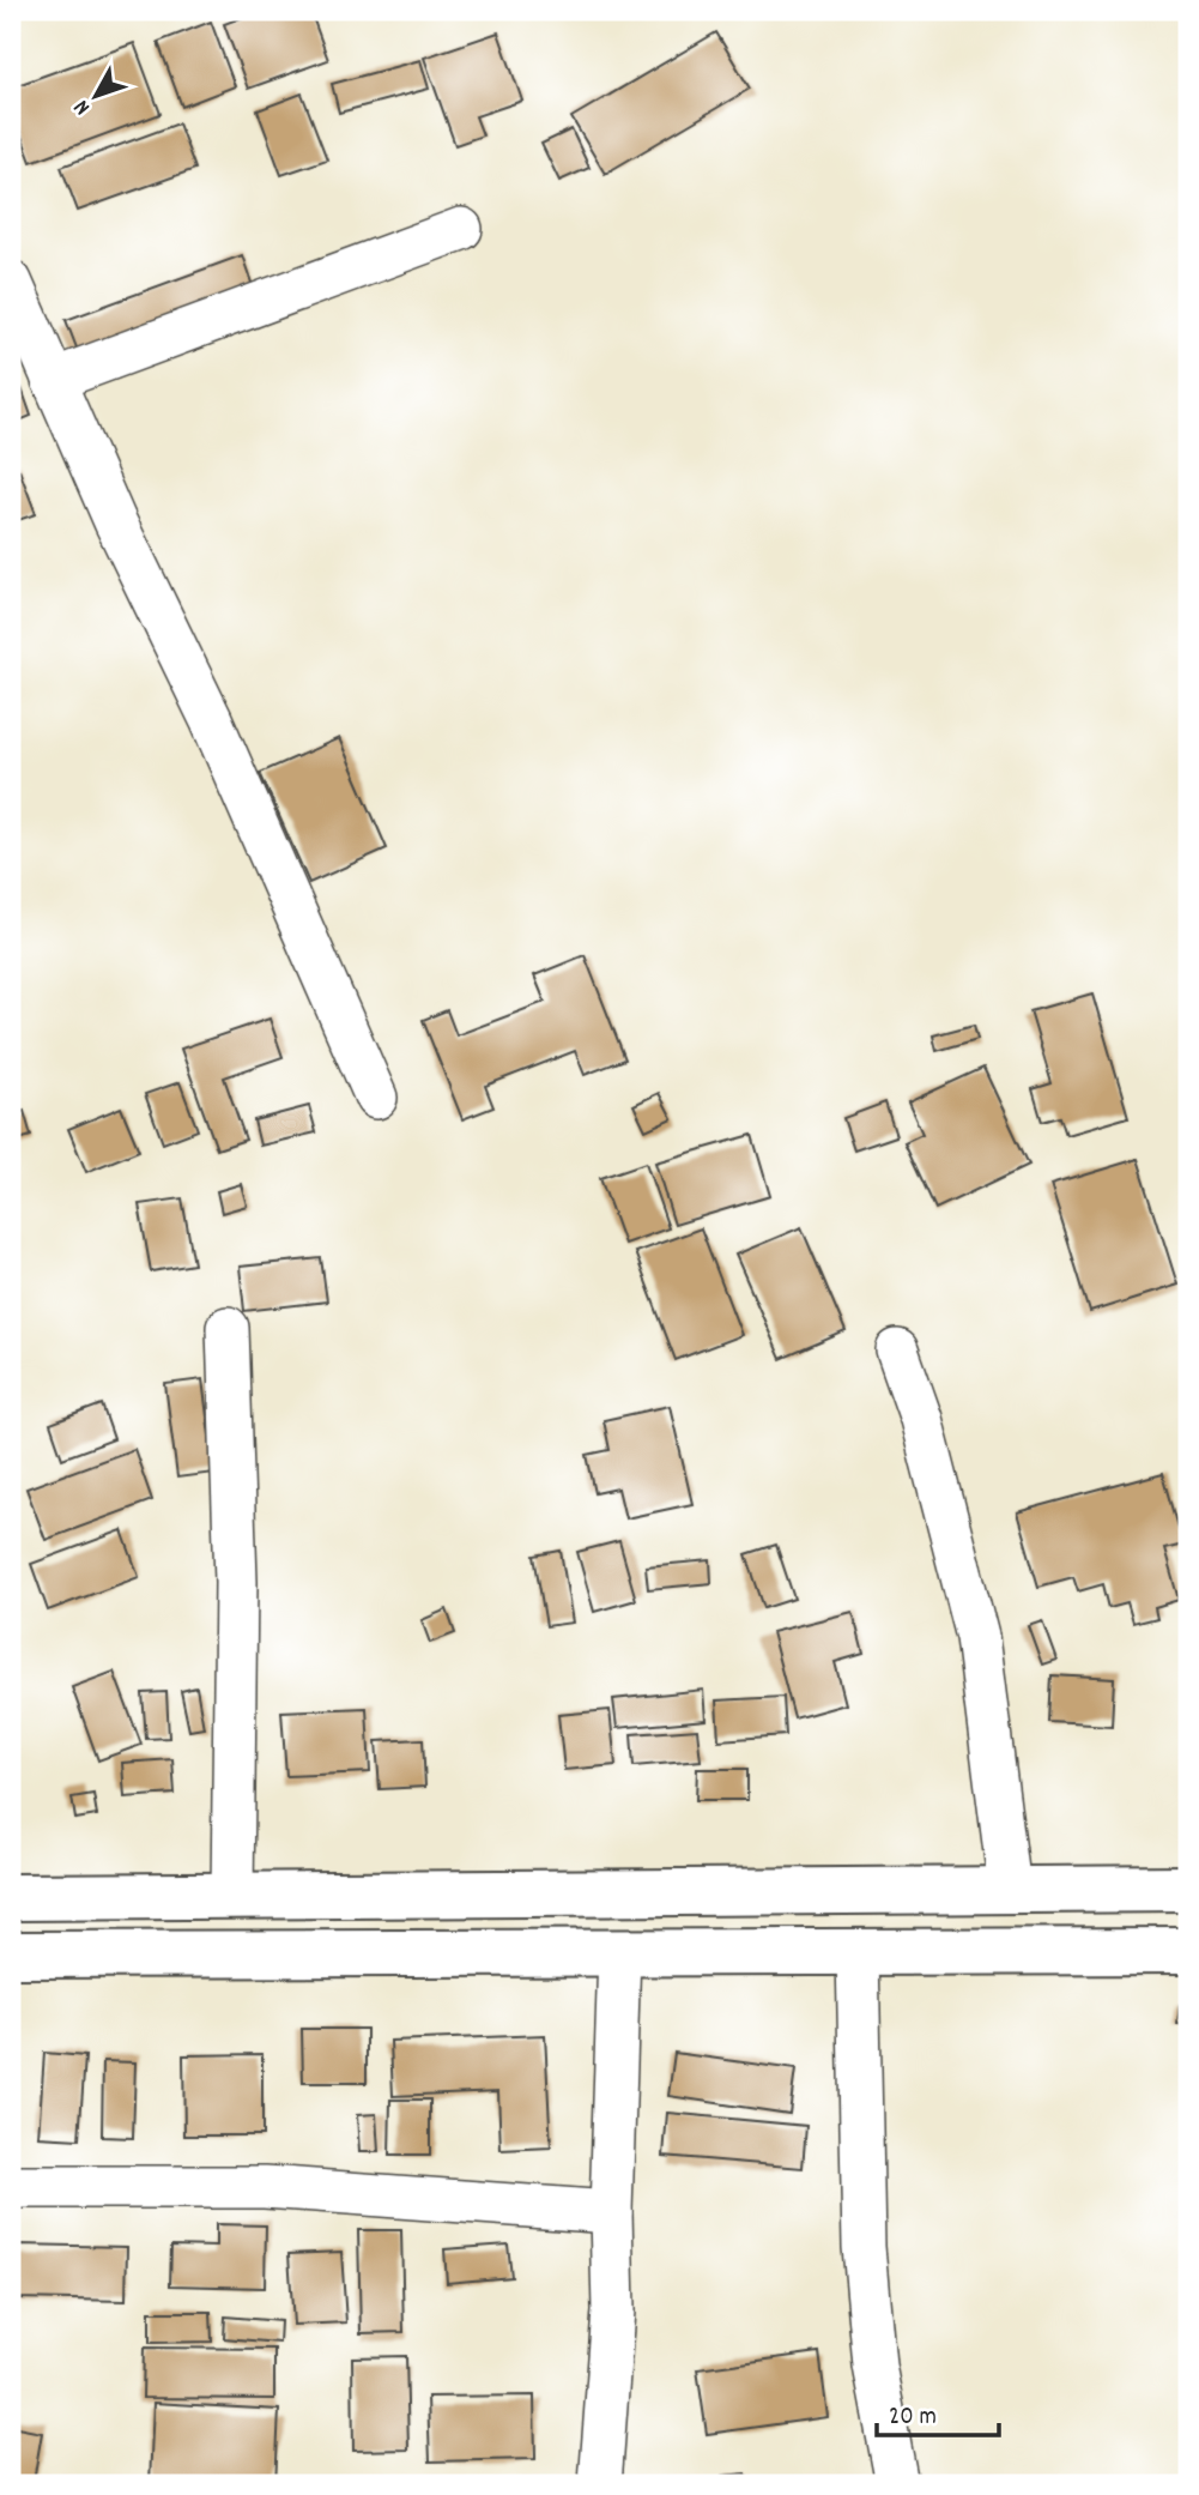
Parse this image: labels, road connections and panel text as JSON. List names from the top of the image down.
{
  "scale_bar": "20 m",
  "north": "bottom left"
}
